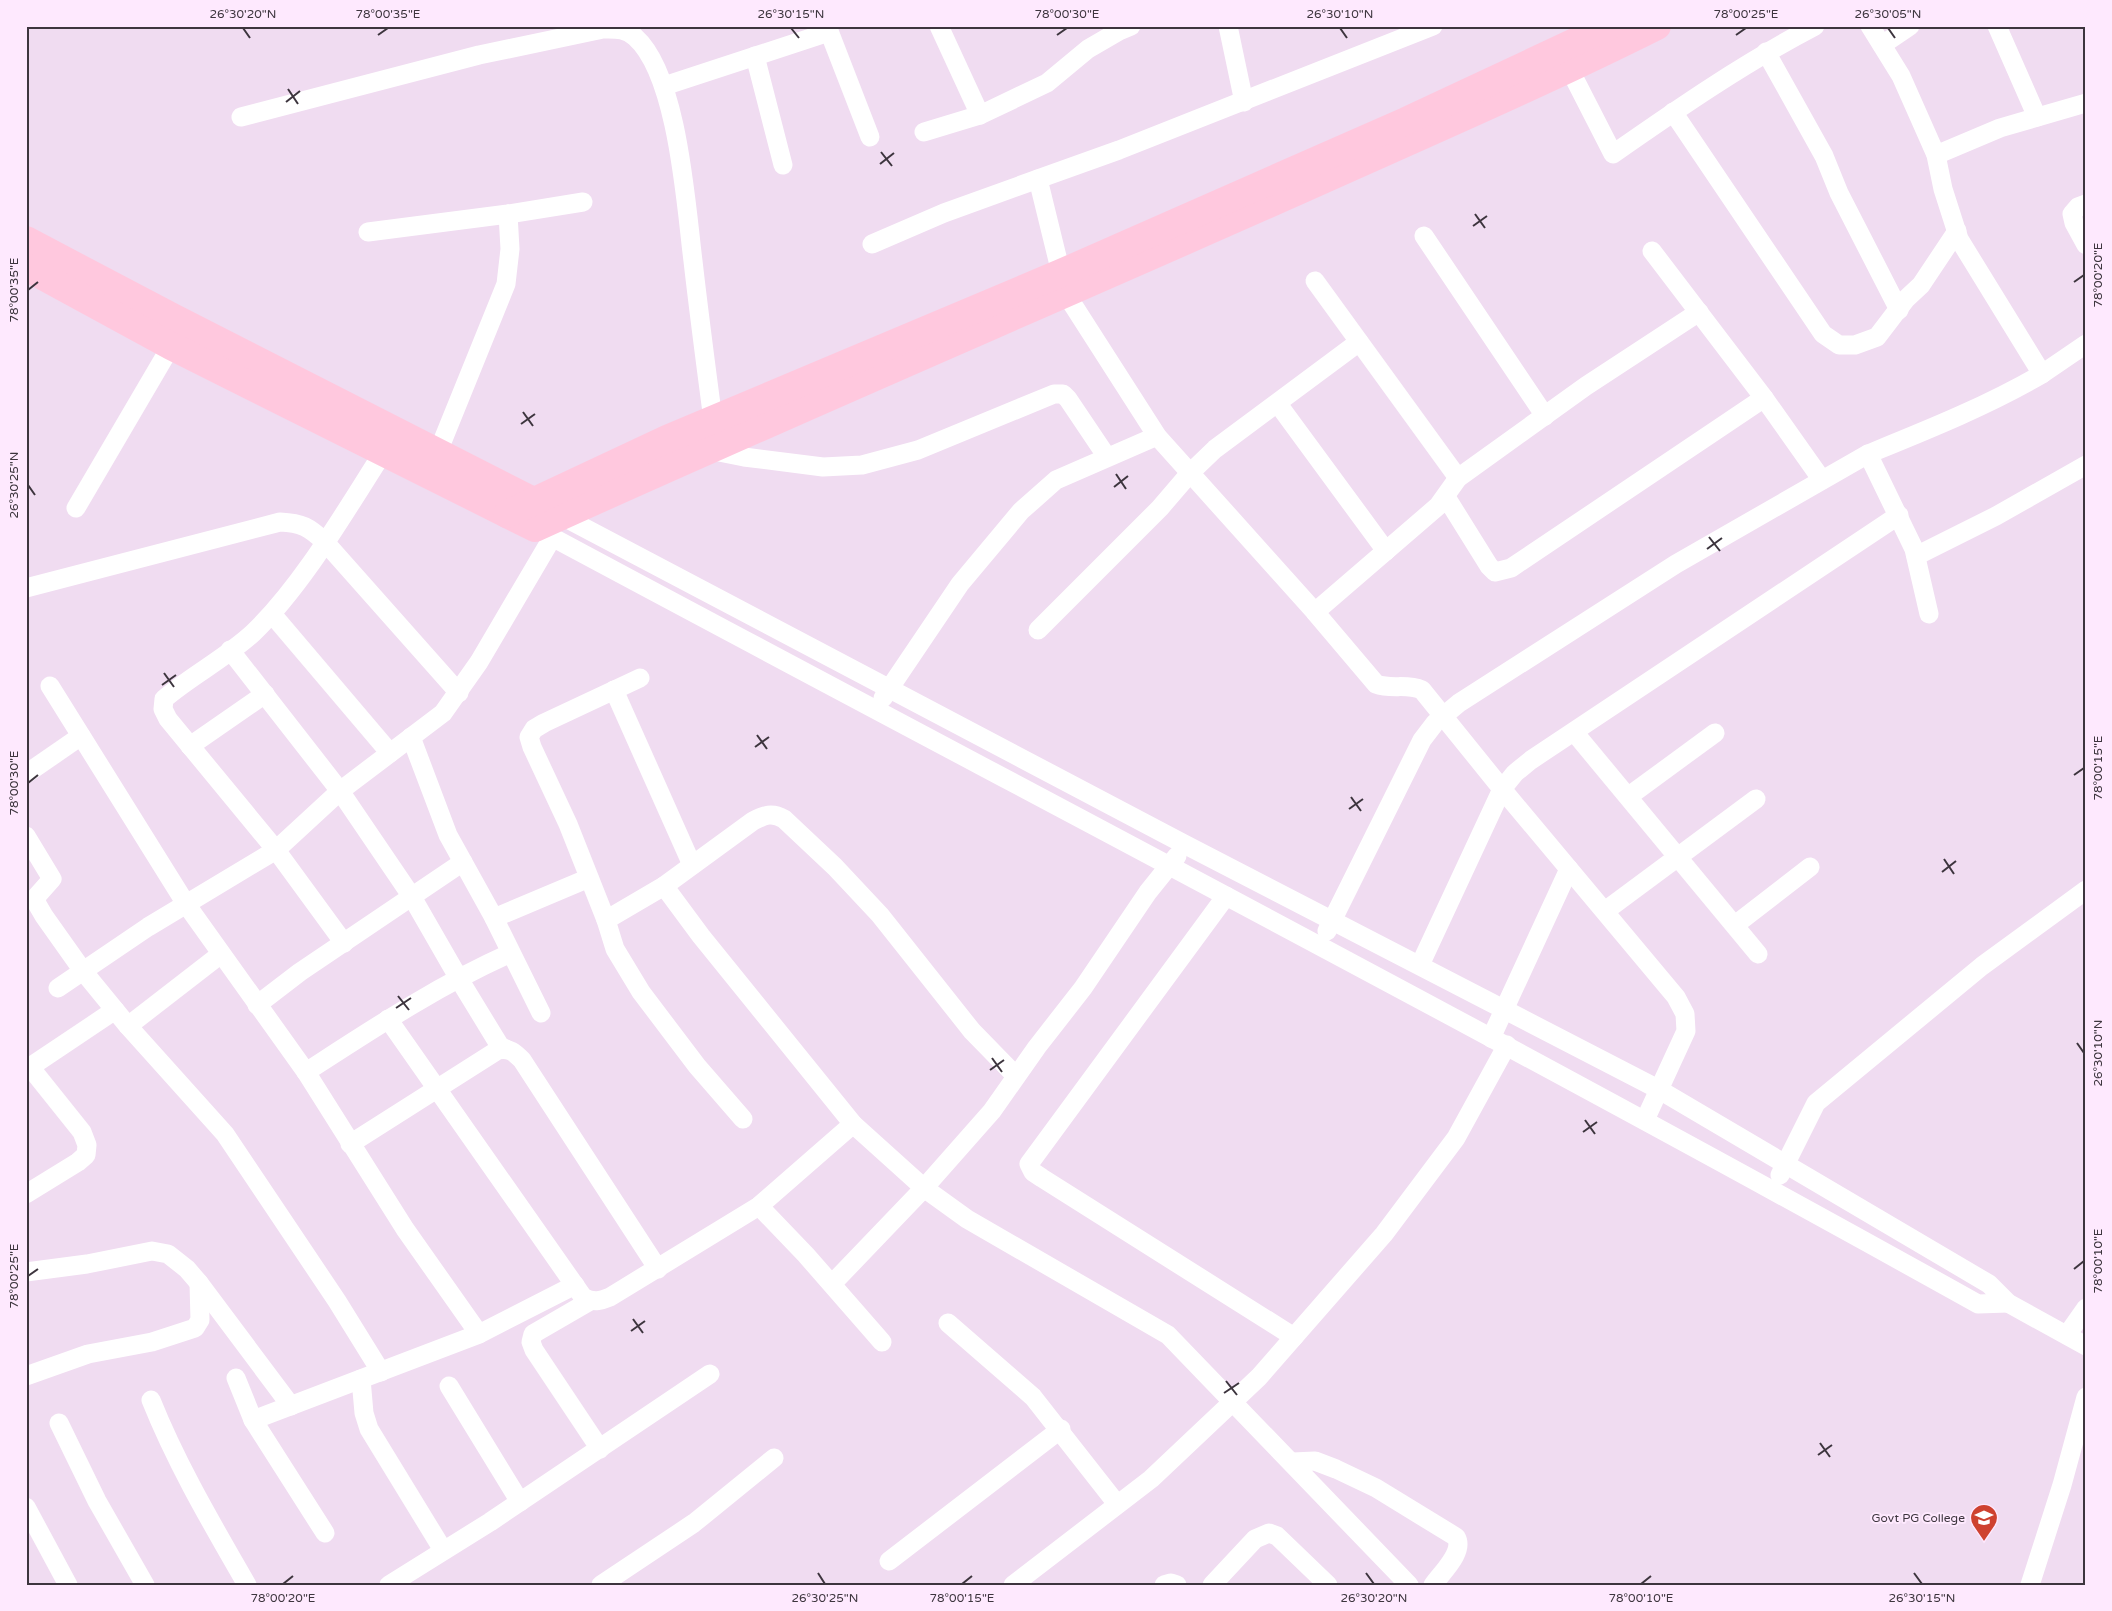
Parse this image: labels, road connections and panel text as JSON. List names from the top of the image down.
{
  "places": {
    "school or university": ["Govt PG College"]
  },
  "coordinates": [
    "26°30'20\"N",
    "78°00'35\"E",
    "26°30'15\"N",
    "78°00'30\"E",
    "26°30'10\"N",
    "78°00'25\"E",
    "26°30'05\"N",
    "78°00'20\"E",
    "26°30'25\"N",
    "78°00'15\"E",
    "78°00'10\"E"
  ]
}
